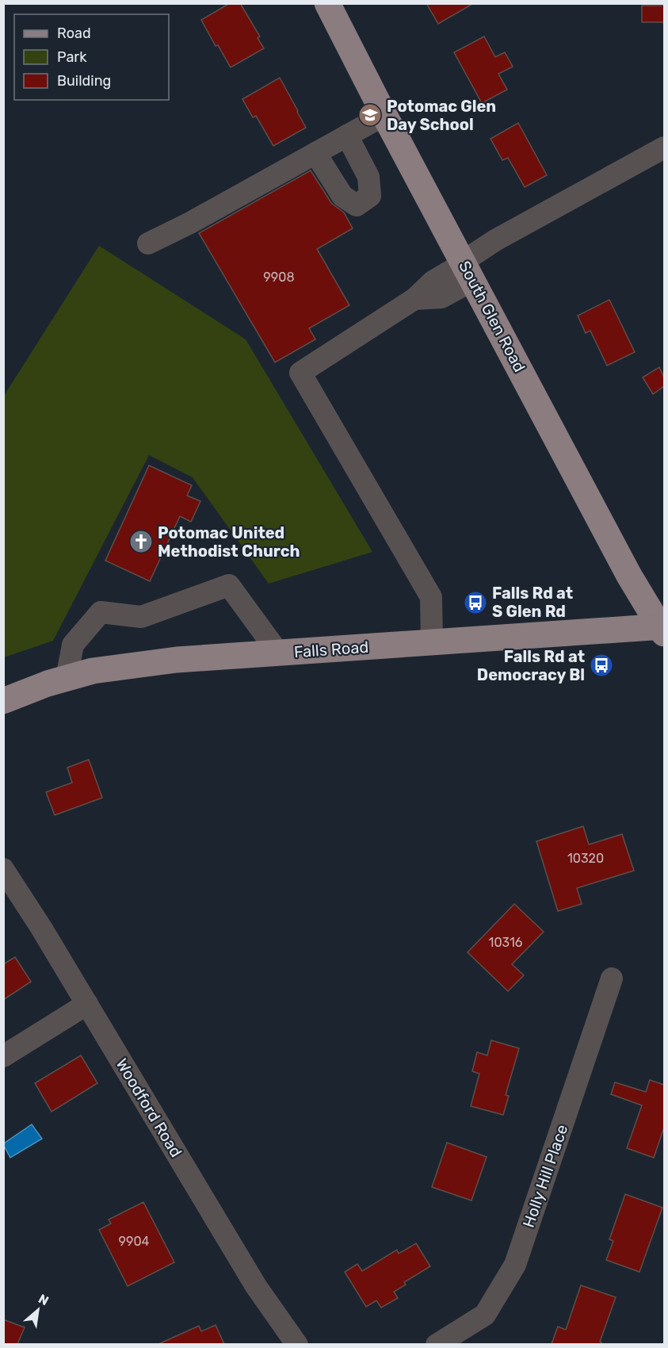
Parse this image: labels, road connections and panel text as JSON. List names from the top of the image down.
{
  "streets": {
    "main road": ["South Glen Road", "Falls Road"],
    "street": ["Woodford Road", "Holly Hill Place"]
  },
  "crossings": [
    ["South Glen Road", "Falls Road"]
  ],
  "places": {
    "school or university": ["Potomac Glen Day School"],
    "church": ["Potomac United Methodist Church"],
    "bus stop": ["Falls Rd at S Glen Rd", "Falls Rd at Democracy Bl"]
  },
  "house_numbers": [
    "9908",
    "10320",
    "10316",
    "9904"
  ],
  "legend": ["Road", "Park", "Building"],
  "north": "top right"
}
